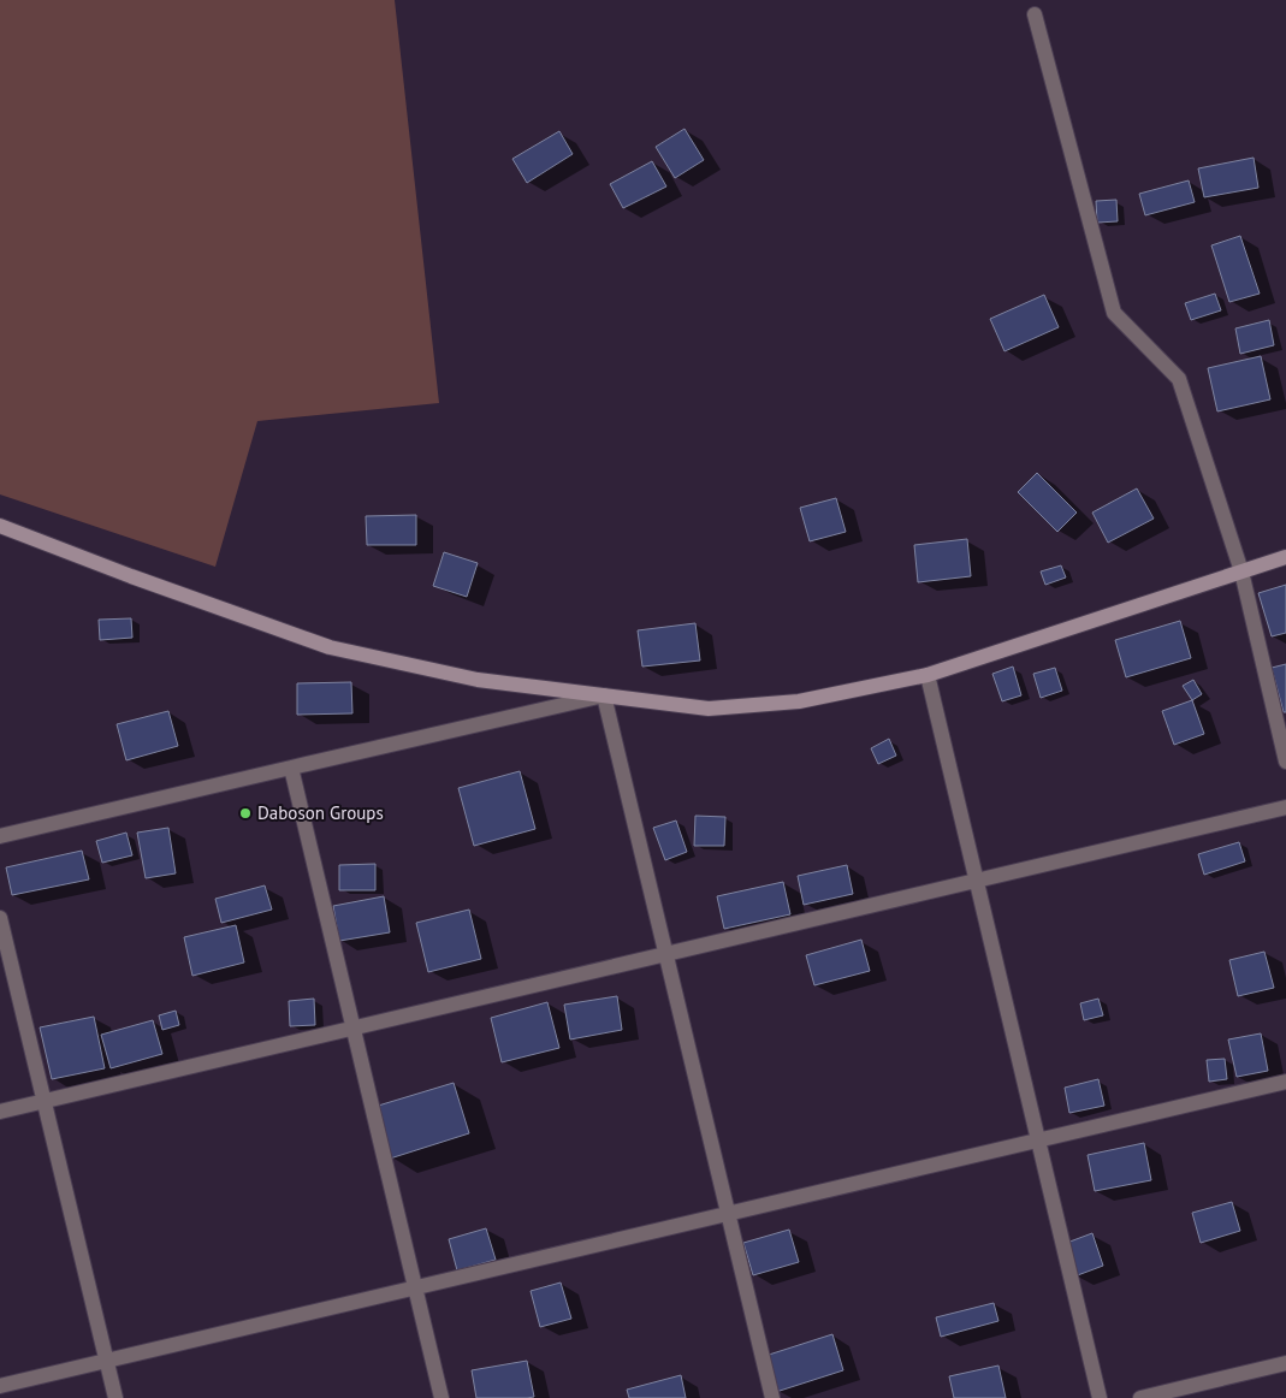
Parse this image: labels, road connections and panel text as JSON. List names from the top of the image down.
{
  "places": ["Daboson Groups"]
}
